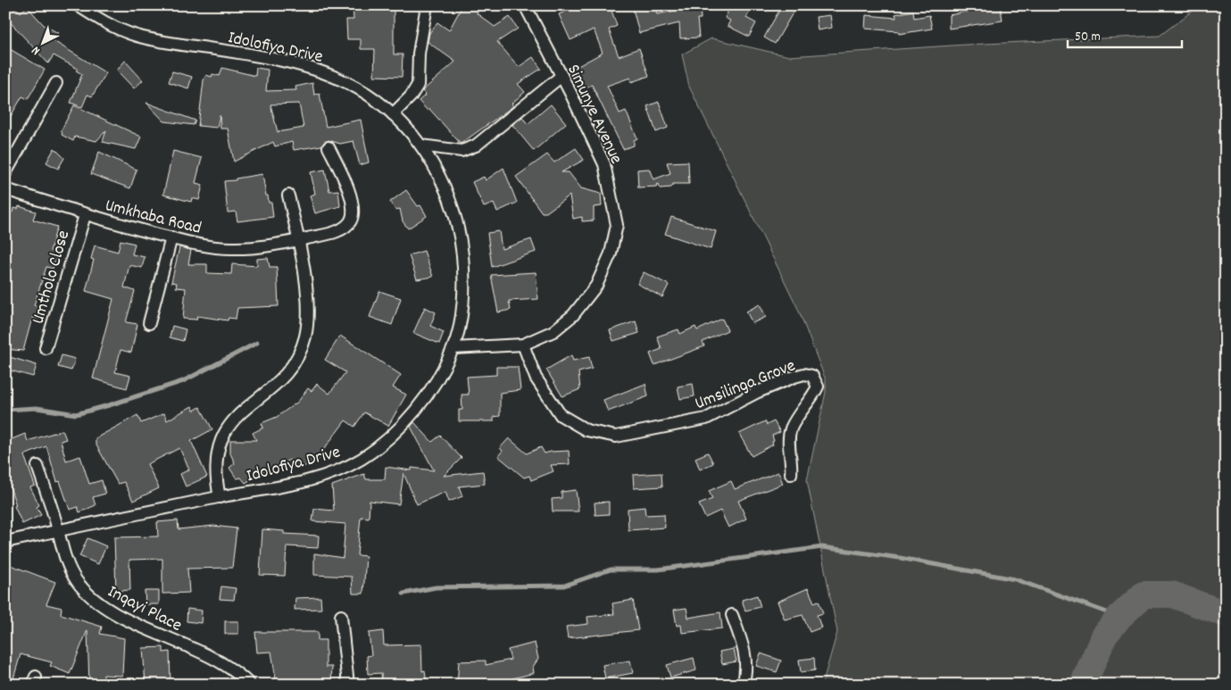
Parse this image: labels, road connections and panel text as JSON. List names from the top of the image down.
{
  "streets": {
    "street": [
      "Idolofiya Drive",
      "Simunye Avenue",
      "Umkhaba Road",
      "Umtholo Close",
      "Umsilinga Grove",
      "Inqayi Place"
    ]
  },
  "crossings": [
    ["Idolofiya Drive", "Simunye Avenue"],
    ["Idolofiya Drive", "Inqayi Place"],
    ["Simunye Avenue", "Umsilinga Grove"],
    ["Umkhaba Road", "Umtholo Close"]
  ],
  "scale_bar": "50 m",
  "north": "bottom left"
}
